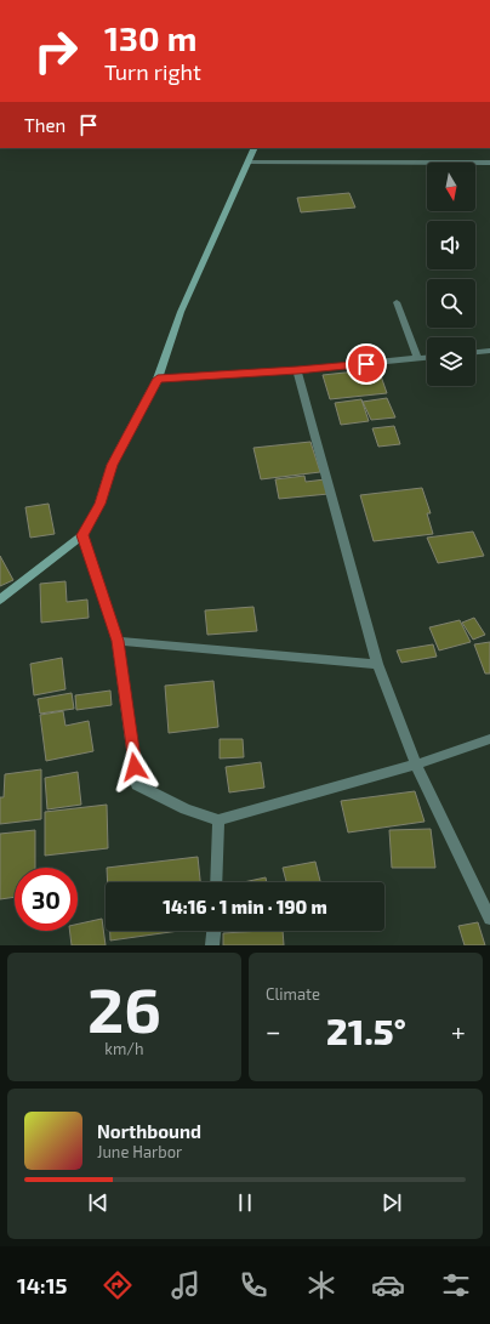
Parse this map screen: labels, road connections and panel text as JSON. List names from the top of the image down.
{
  "north": "bottom",
  "page": {
    "turn": ["130 m", "Turn right"],
    "then": "Then",
    "limit": "30",
    "trip": "14:16 · 1 min · 190 m",
    "tile": [
      ["26", "km/h"],
      "Climate"
    ],
    "heat": ["−", "21.5°", "+"],
    "song": ["Northbound", "June Harbor"],
    "tabs": "14:15"
  }
}
